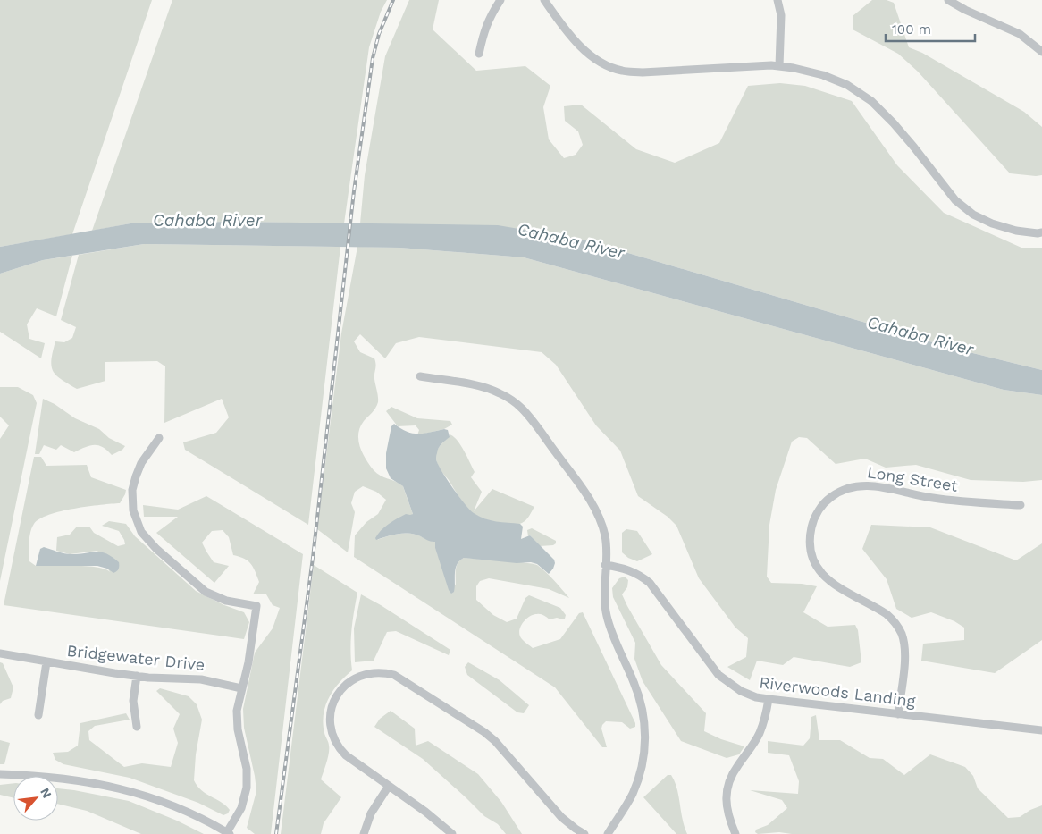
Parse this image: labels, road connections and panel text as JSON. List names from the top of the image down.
{
  "streets": {
    "street": ["Long Street", "Bridgewater Drive", "Riverwoods Landing"]
  },
  "crossings": [
    ["Long Street", "Riverwoods Landing"]
  ],
  "water": ["Cahaba River"],
  "scale_bar": "100 m",
  "north": "top right"
}
